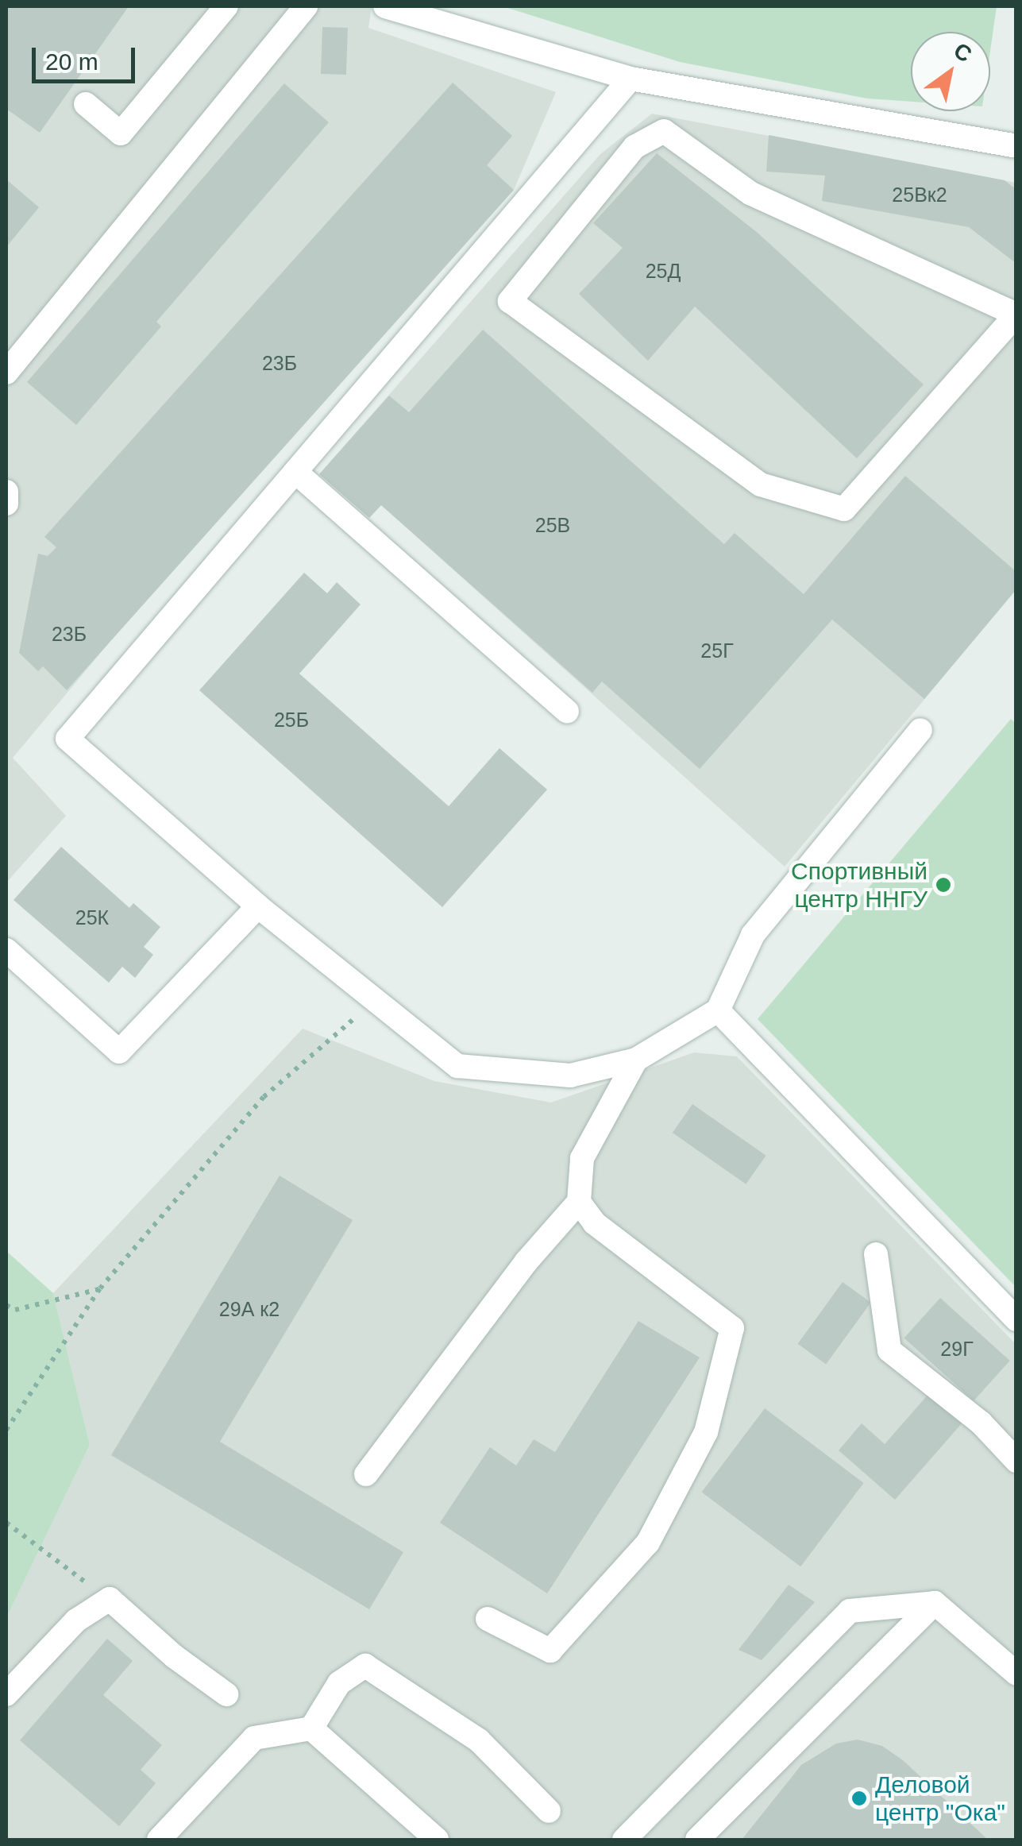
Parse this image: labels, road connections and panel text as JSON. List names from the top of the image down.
{
  "places": ["Спортивный центр ННГУ", "Деловой центр \"Ока\""],
  "house_numbers": [
    "25Вк2",
    "25Д",
    "23Б",
    "25В",
    "23Б",
    "25Г",
    "25Б",
    "25К",
    "29А к2",
    "29Г"
  ],
  "scale_bar": "20 m",
  "north": "top right"
}
